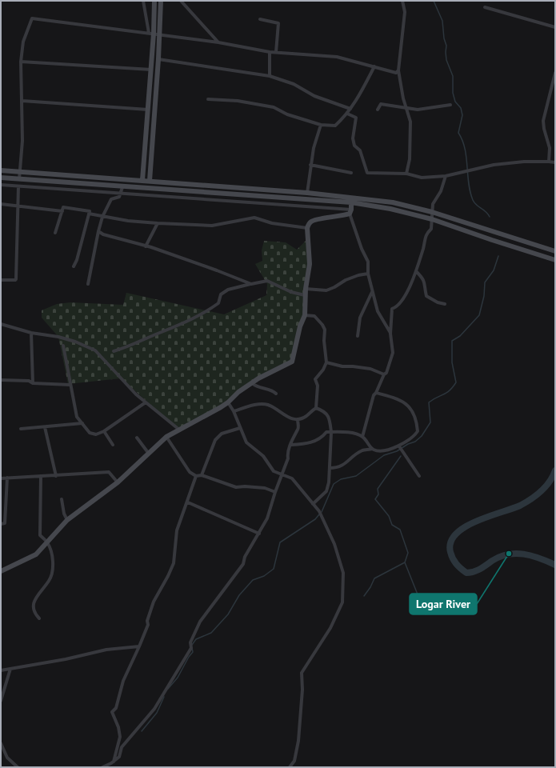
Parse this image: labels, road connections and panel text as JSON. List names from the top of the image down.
{
  "places": ["Logar River"]
}
